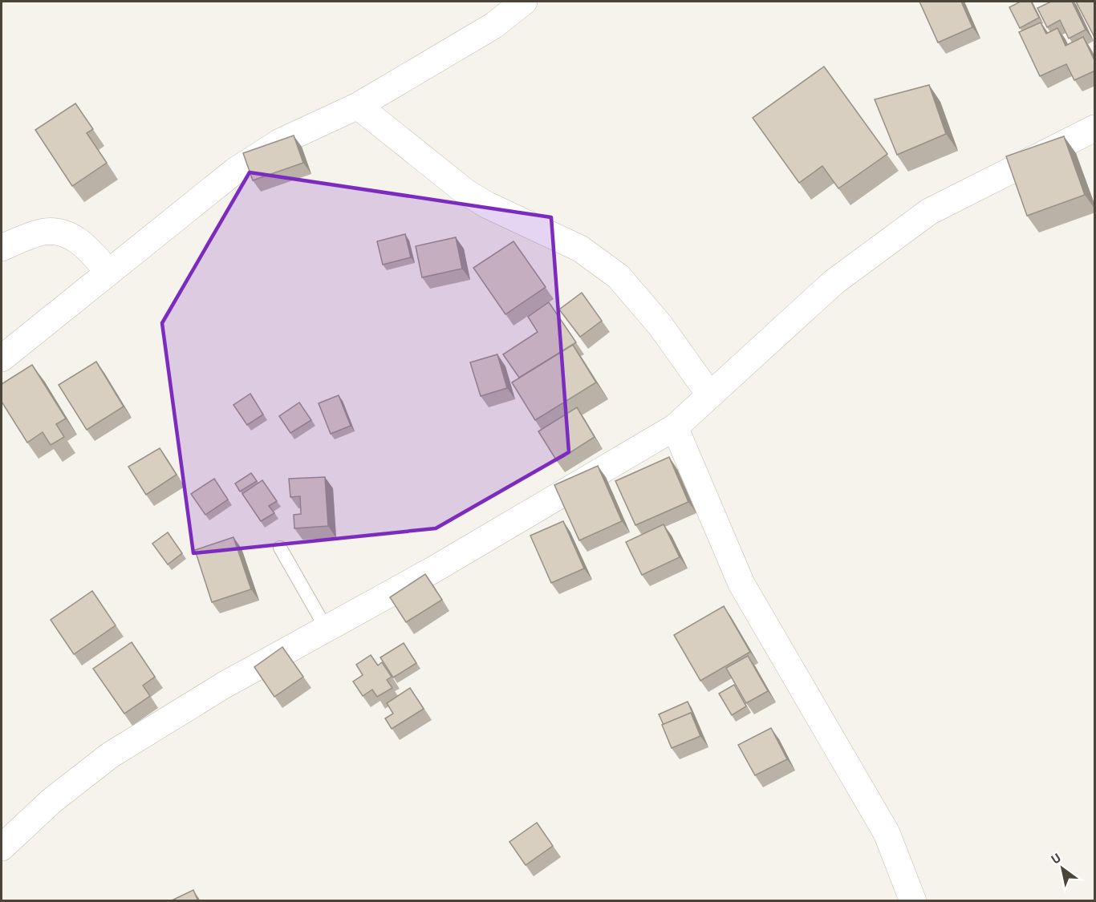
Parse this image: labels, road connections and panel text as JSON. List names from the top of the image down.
{
  "north": "top left"
}
